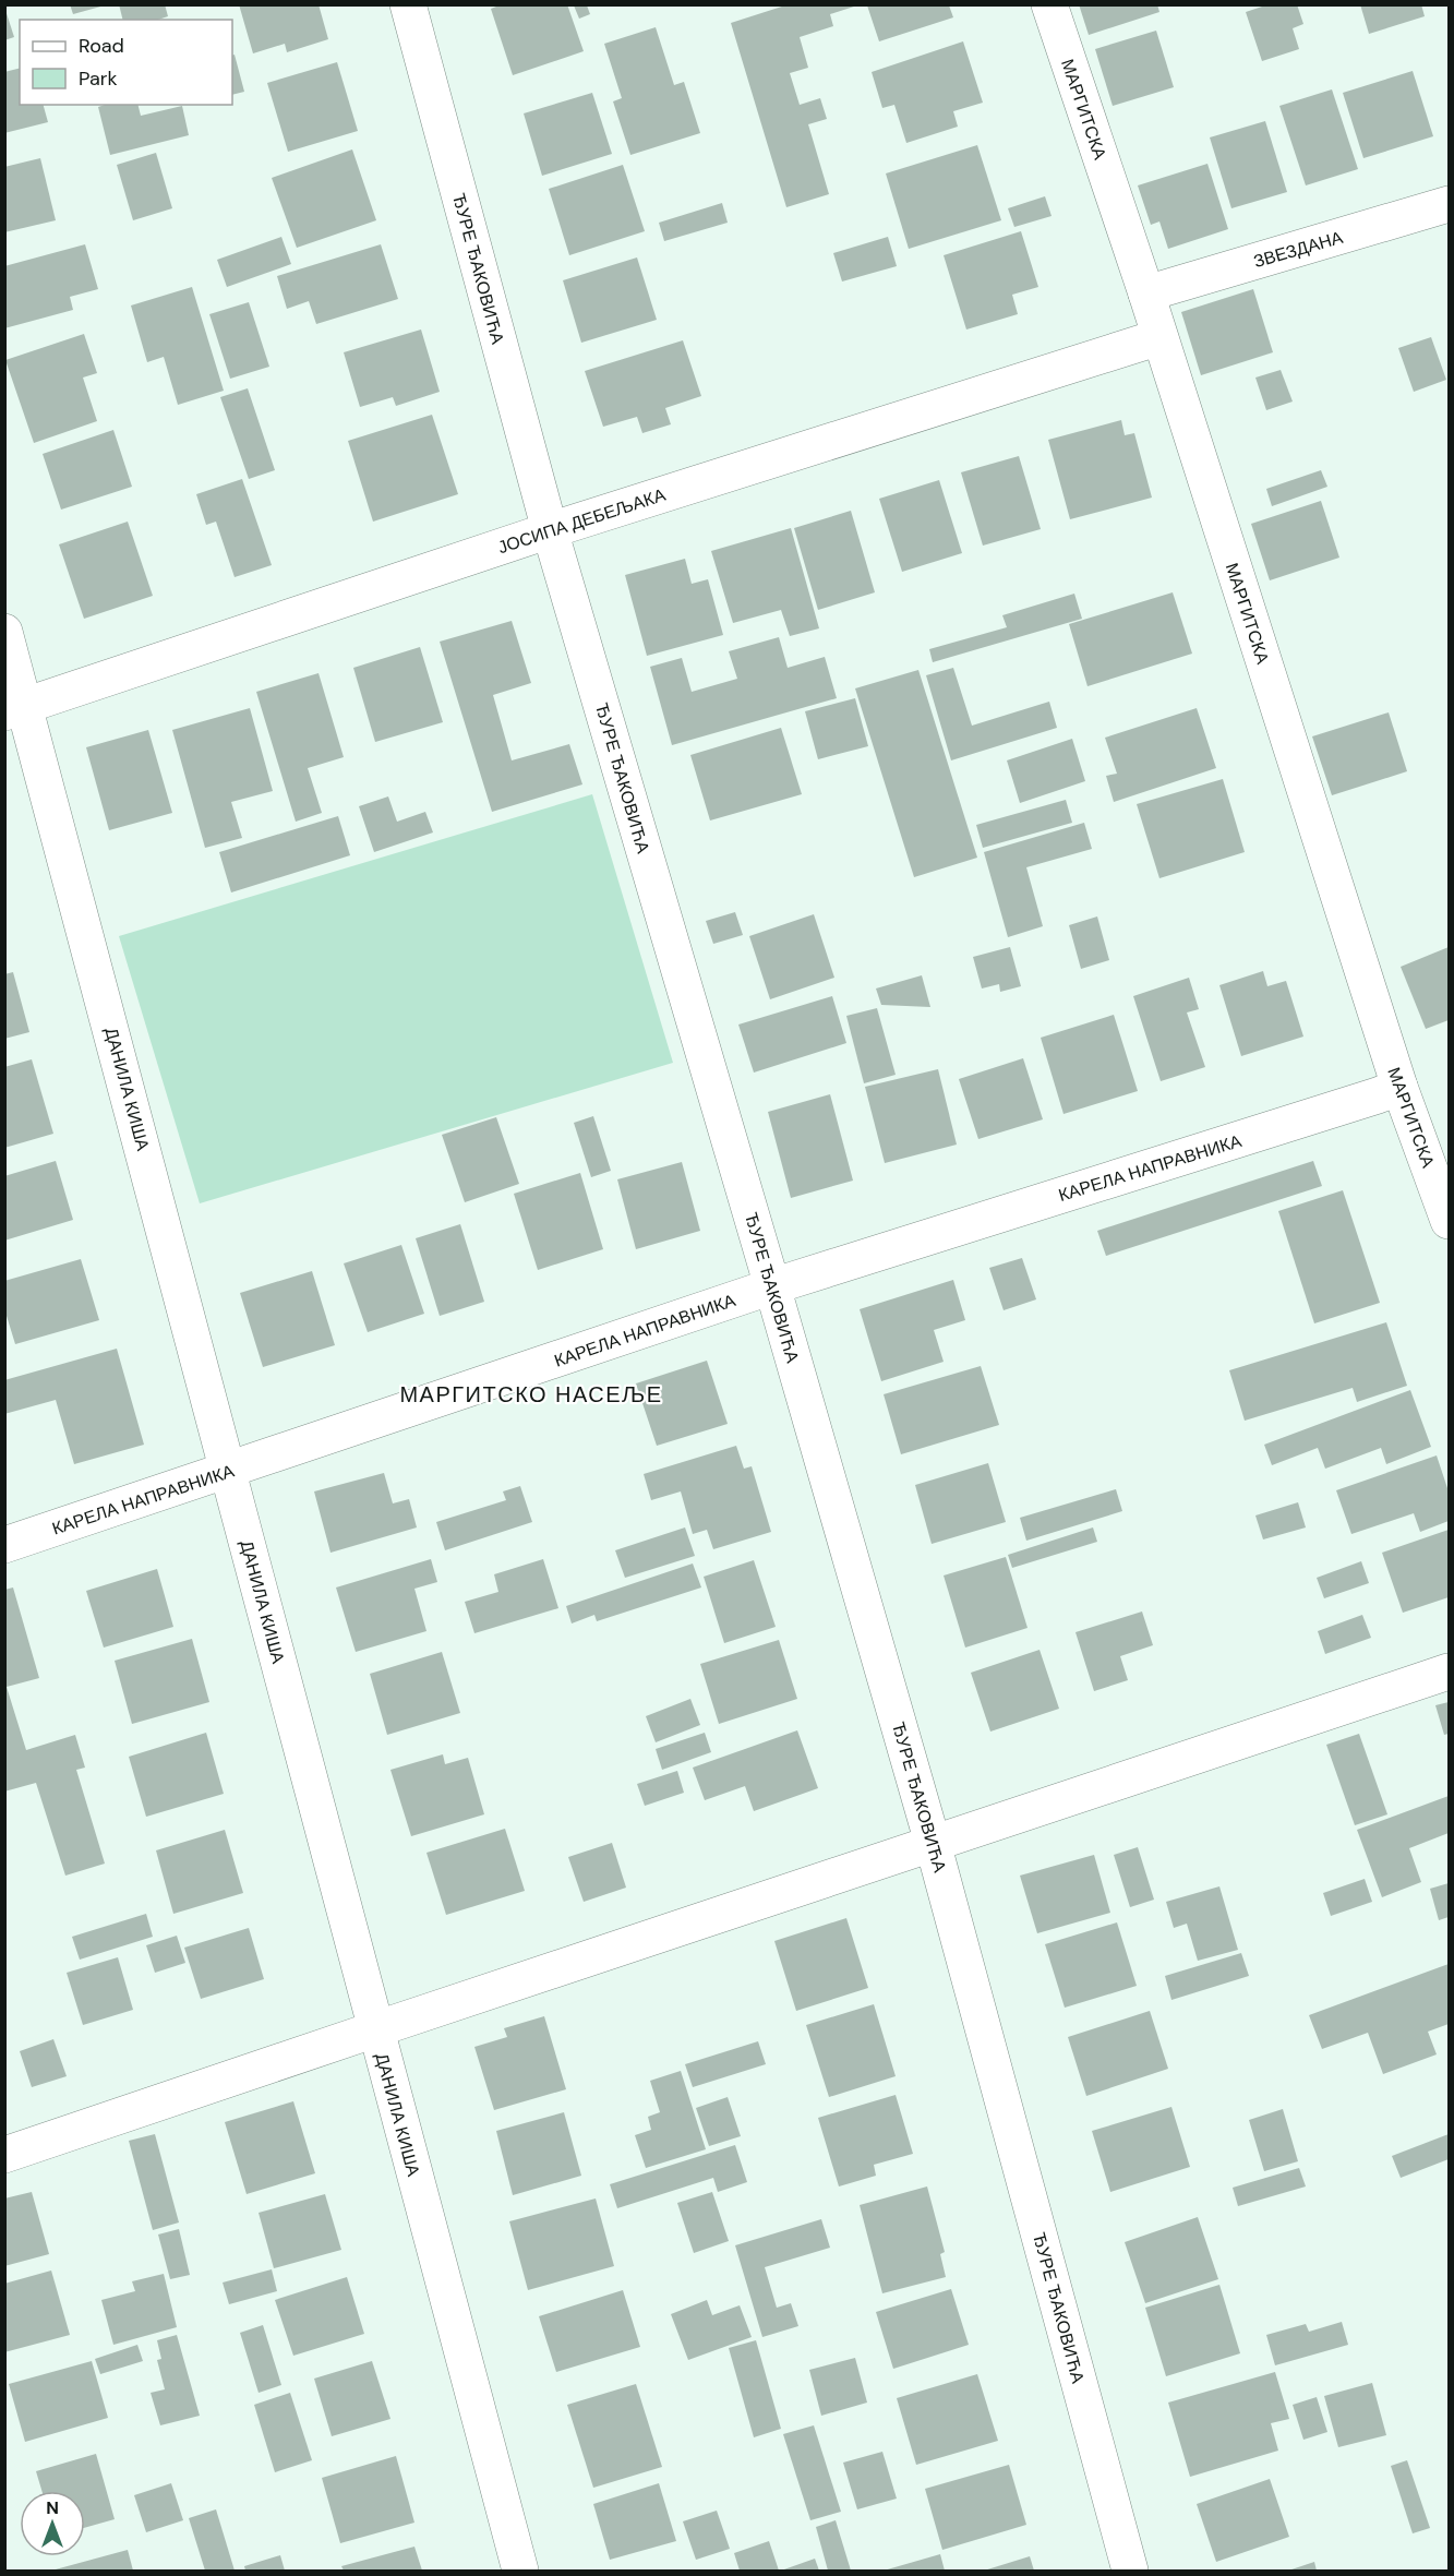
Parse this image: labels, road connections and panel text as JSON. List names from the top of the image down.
{
  "streets": {
    "street": [
      "МАРГИТСКА",
      "ЗВЕЗДАНА",
      "ЂУРЕ ЂАКОВИЋА",
      "ЈОСИПА ДЕБЕЉАКА",
      "ДАНИЛА КИША",
      "КАРЕЛА НАПРАВНИКА"
    ]
  },
  "crossings": [
    ["МАРГИТСКА", "ЗВЕЗДАНА"],
    ["МАРГИТСКА", "ЈОСИПА ДЕБЕЉАКА"],
    ["МАРГИТСКА", "КАРЕЛА НАПРАВНИКА"],
    ["ЂУРЕ ЂАКОВИЋА", "ЈОСИПА ДЕБЕЉАКА"],
    ["ЂУРЕ ЂАКОВИЋА", "КАРЕЛА НАПРАВНИКА"],
    ["ЈОСИПА ДЕБЕЉАКА", "ДАНИЛА КИША"],
    ["ДАНИЛА КИША", "КАРЕЛА НАПРАВНИКА"]
  ],
  "districts": ["МАРГИТСКО НАСЕЉЕ"],
  "legend": ["Road", "Park"],
  "north": "top"
}
